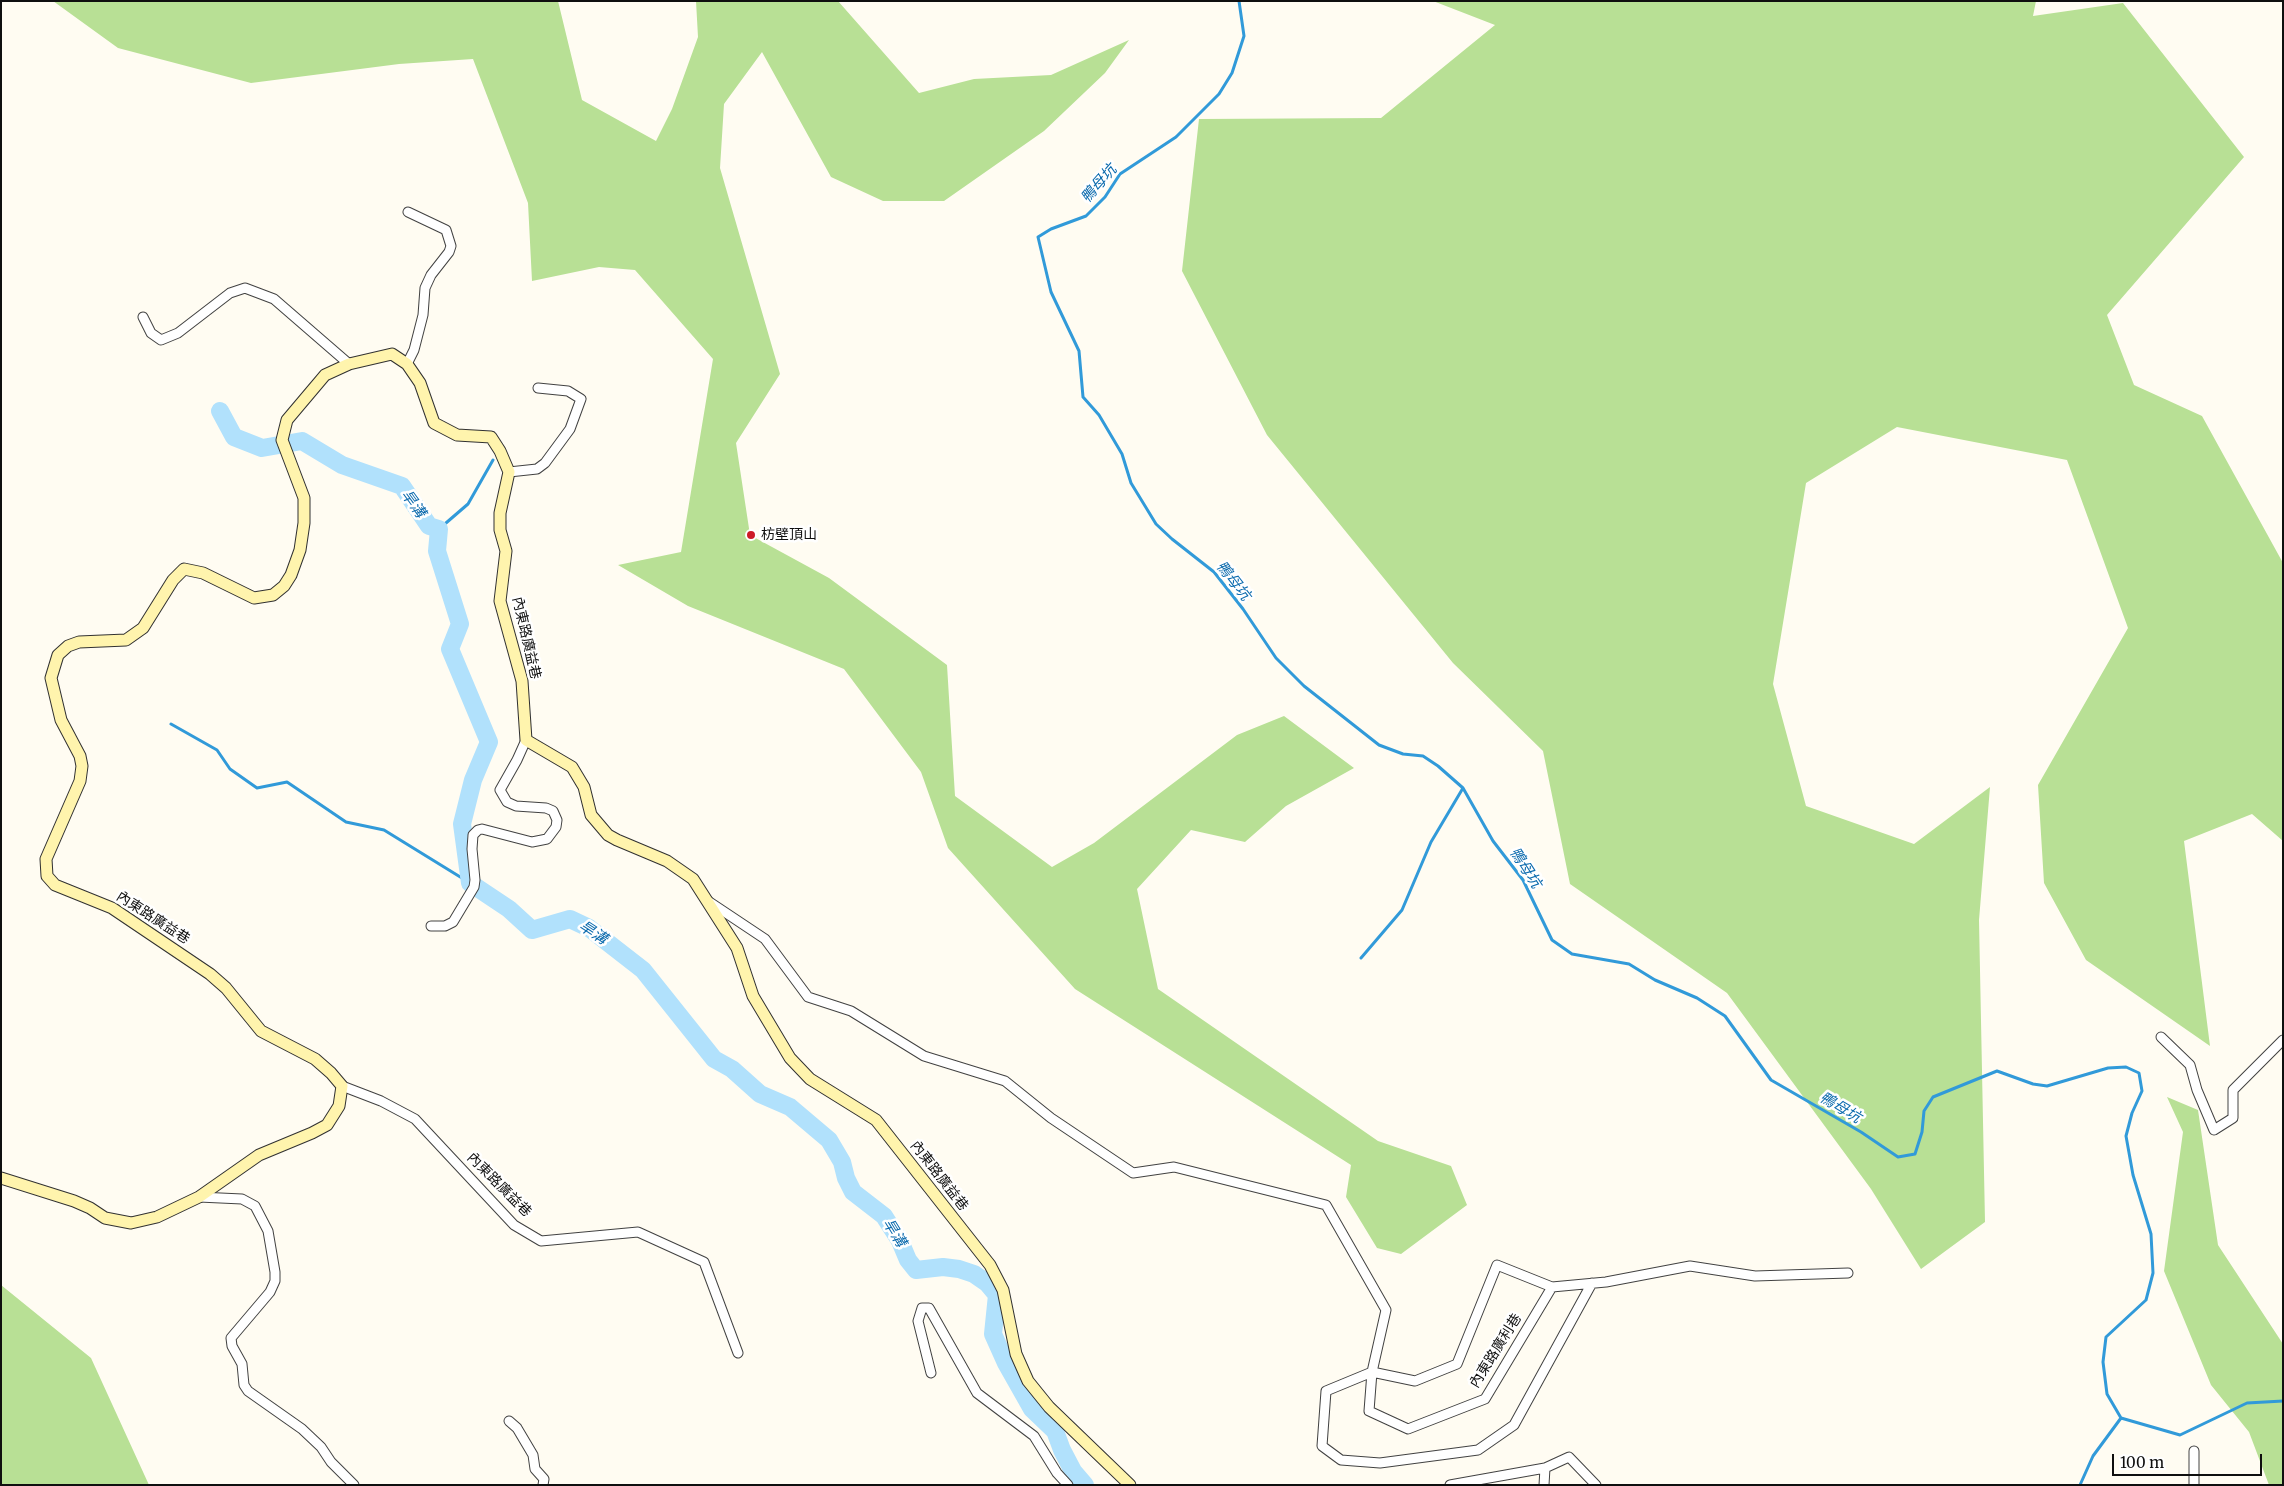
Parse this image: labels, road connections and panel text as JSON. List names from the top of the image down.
{
  "streets": {
    "street": ["內東路廣益巷", "內東路廣利巷"]
  },
  "crossings": [
    ["內東路廣益巷", "內東路廣利巷"]
  ],
  "water": ["鴨母坑", "旱溝"],
  "places": ["枋壁頂山"],
  "scale_bar": "100 m"
}
